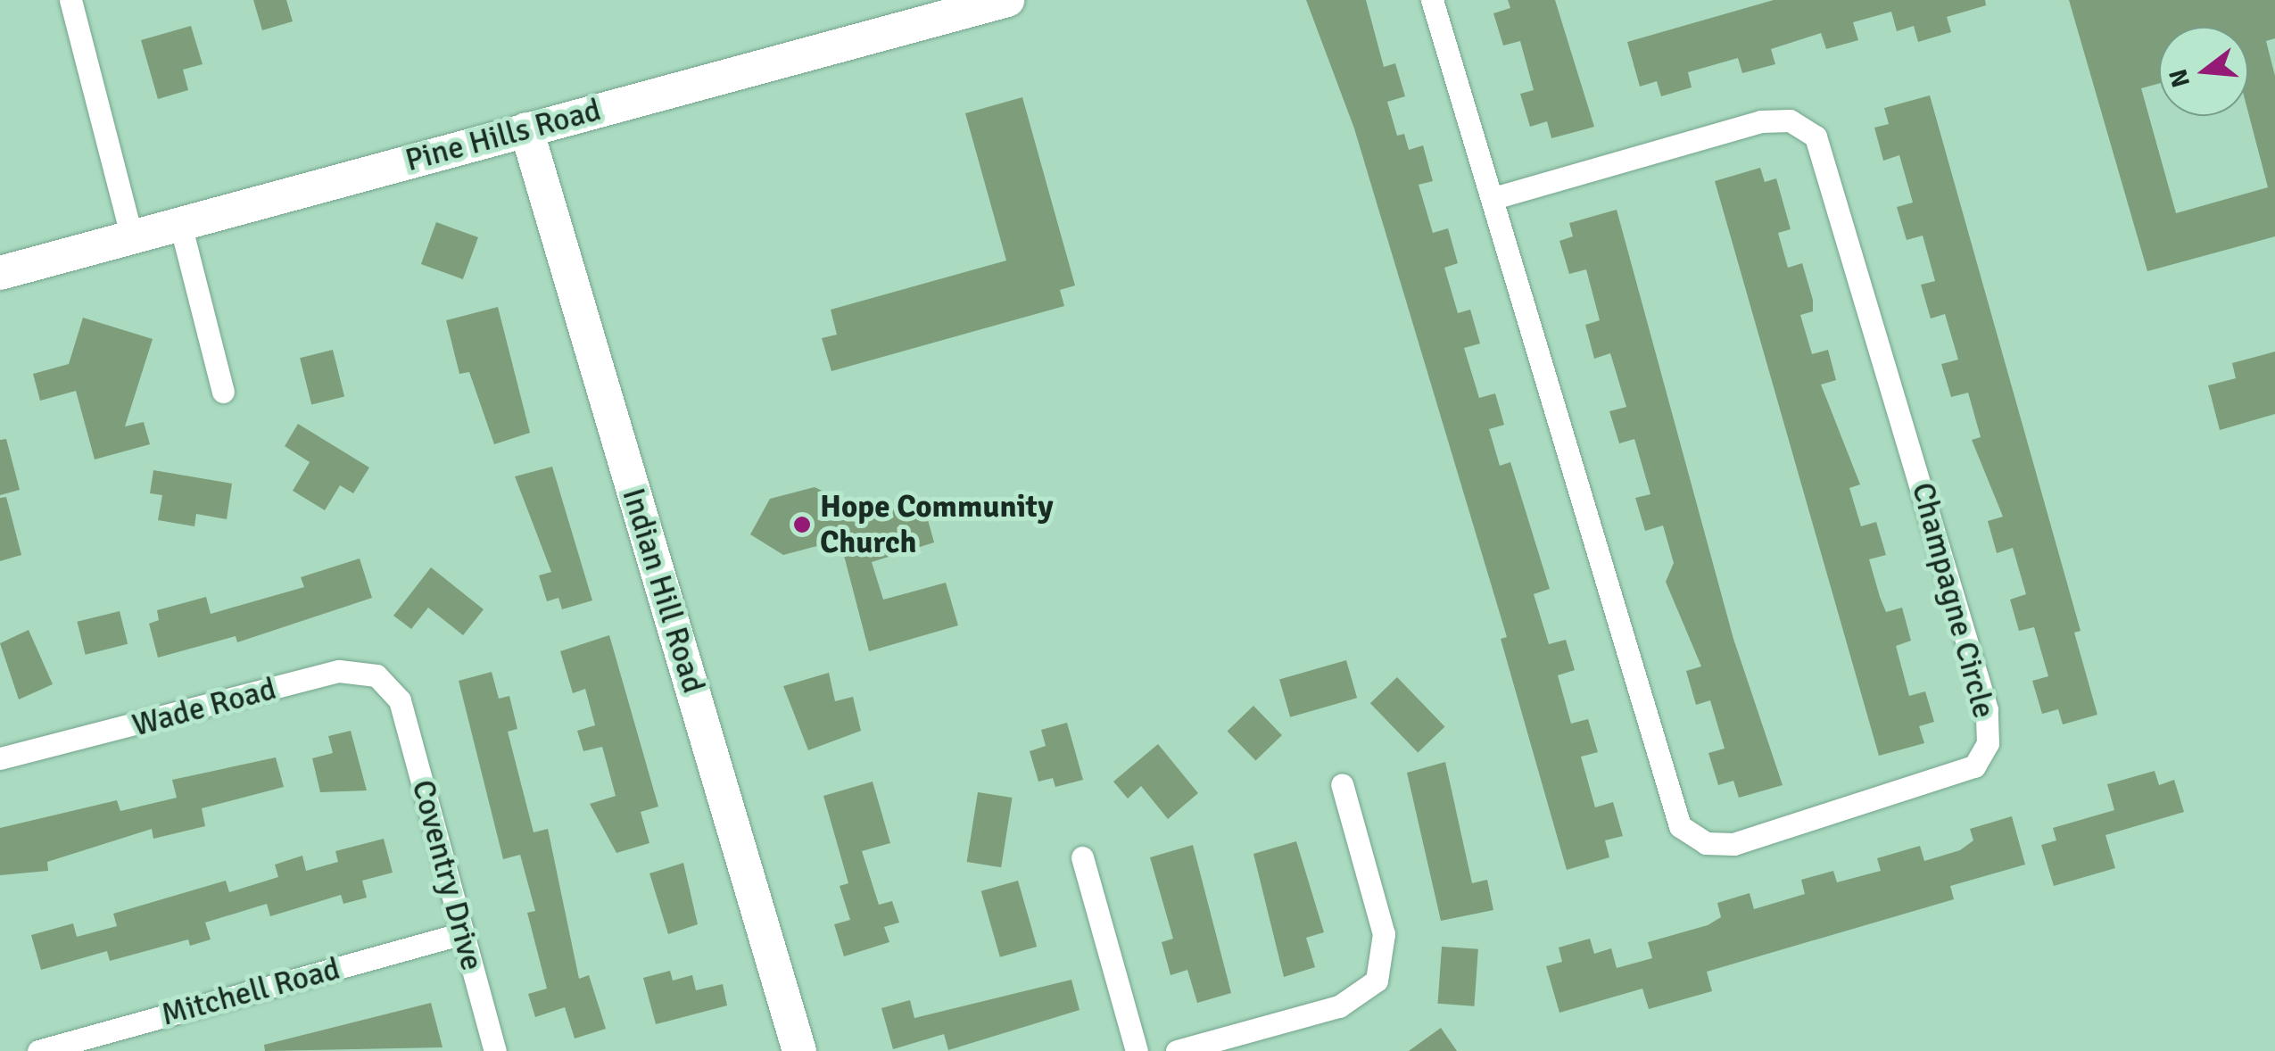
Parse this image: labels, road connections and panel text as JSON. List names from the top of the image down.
{
  "streets": {
    "main road": ["Pine Hills Road", "Indian Hill Road"],
    "street": [
      "Champagne Circle",
      "Wade Road",
      "Coventry Drive",
      "Mitchell Road"
    ]
  },
  "crossings": [
    ["Pine Hills Road", "Indian Hill Road"],
    ["Wade Road", "Coventry Drive"],
    ["Coventry Drive", "Mitchell Road"]
  ],
  "places": ["Hope Community Church"],
  "north": "left"
}
